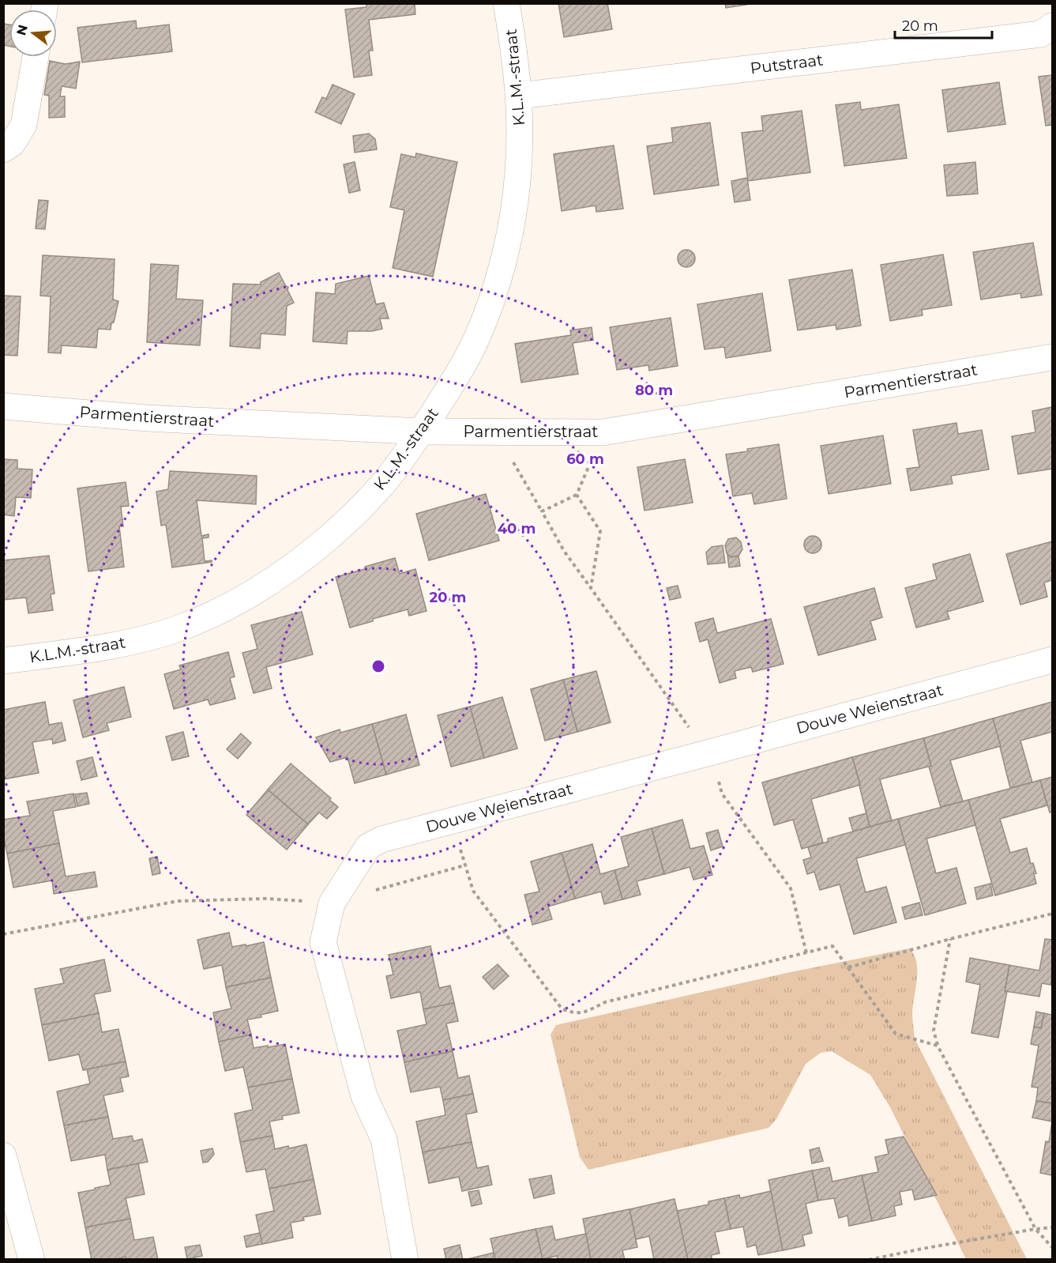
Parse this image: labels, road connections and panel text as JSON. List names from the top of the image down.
{
  "streets": {
    "street": [
      "Putstraat",
      "K.L.M.-straat",
      "Parmentierstraat",
      "Douve Weienstraat"
    ]
  },
  "crossings": [
    ["Putstraat", "K.L.M.-straat"],
    ["K.L.M.-straat", "Parmentierstraat"]
  ],
  "scale_bar": "20 m",
  "north": "left",
  "rings": [
    "80 m",
    "60 m",
    "40 m",
    "20 m"
  ]
}
